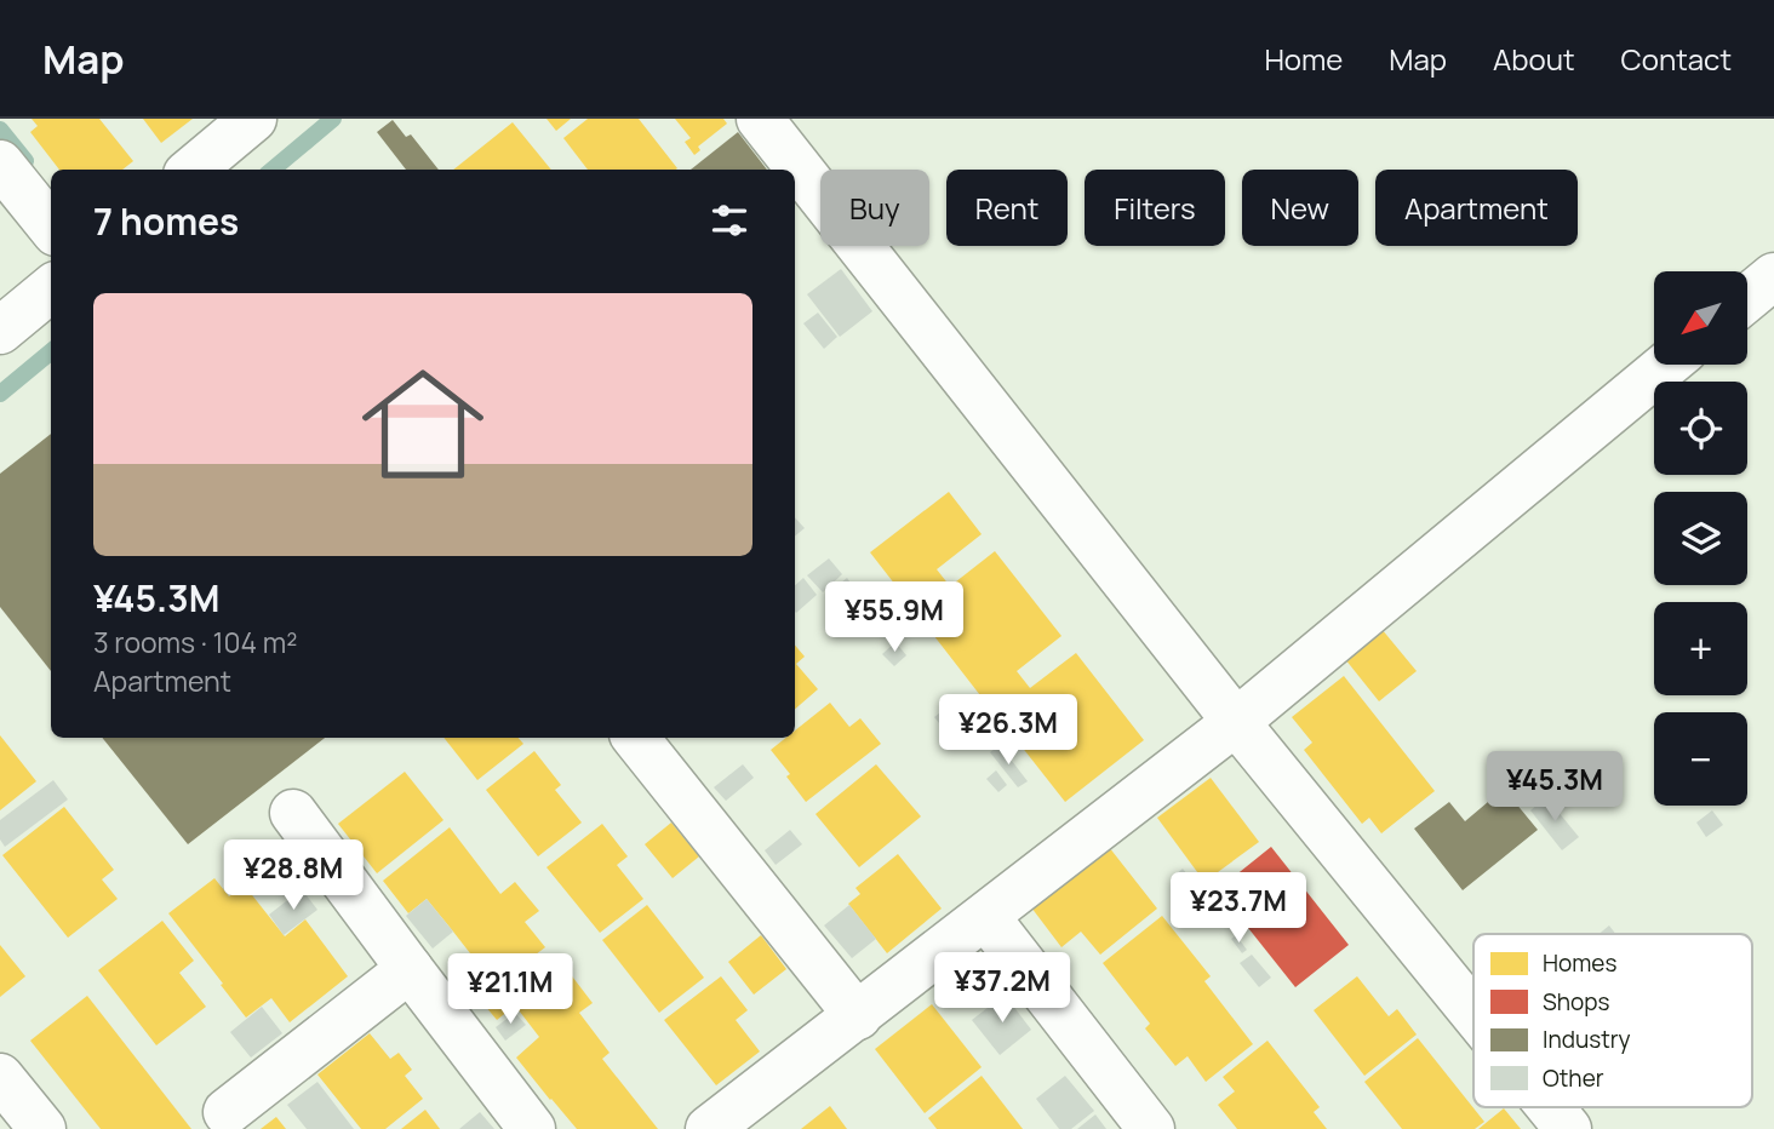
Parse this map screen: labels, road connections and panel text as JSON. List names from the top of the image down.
{
  "legend": [
    "Homes",
    "Shops",
    "Industry",
    "Other"
  ],
  "north": "bottom left",
  "page": {
    "header": "Map",
    "nav": [
      "Home",
      "Map",
      "About",
      "Contact"
    ],
    "chip": [
      "Buy",
      "Rent",
      "Filters",
      "New",
      "Apartment"
    ],
    "heading": "7 homes",
    "map_buttons": ["+", "−"],
    "list": [
      {
        "name": "¥45.3M",
        "note": "3 rooms · 104 m² · Apartment"
      }
    ],
    "price": [
      "¥55.9M",
      "¥26.3M",
      "¥45.3M",
      "¥28.8M",
      "¥23.7M",
      "¥37.2M",
      "¥21.1M"
    ]
  }
}
